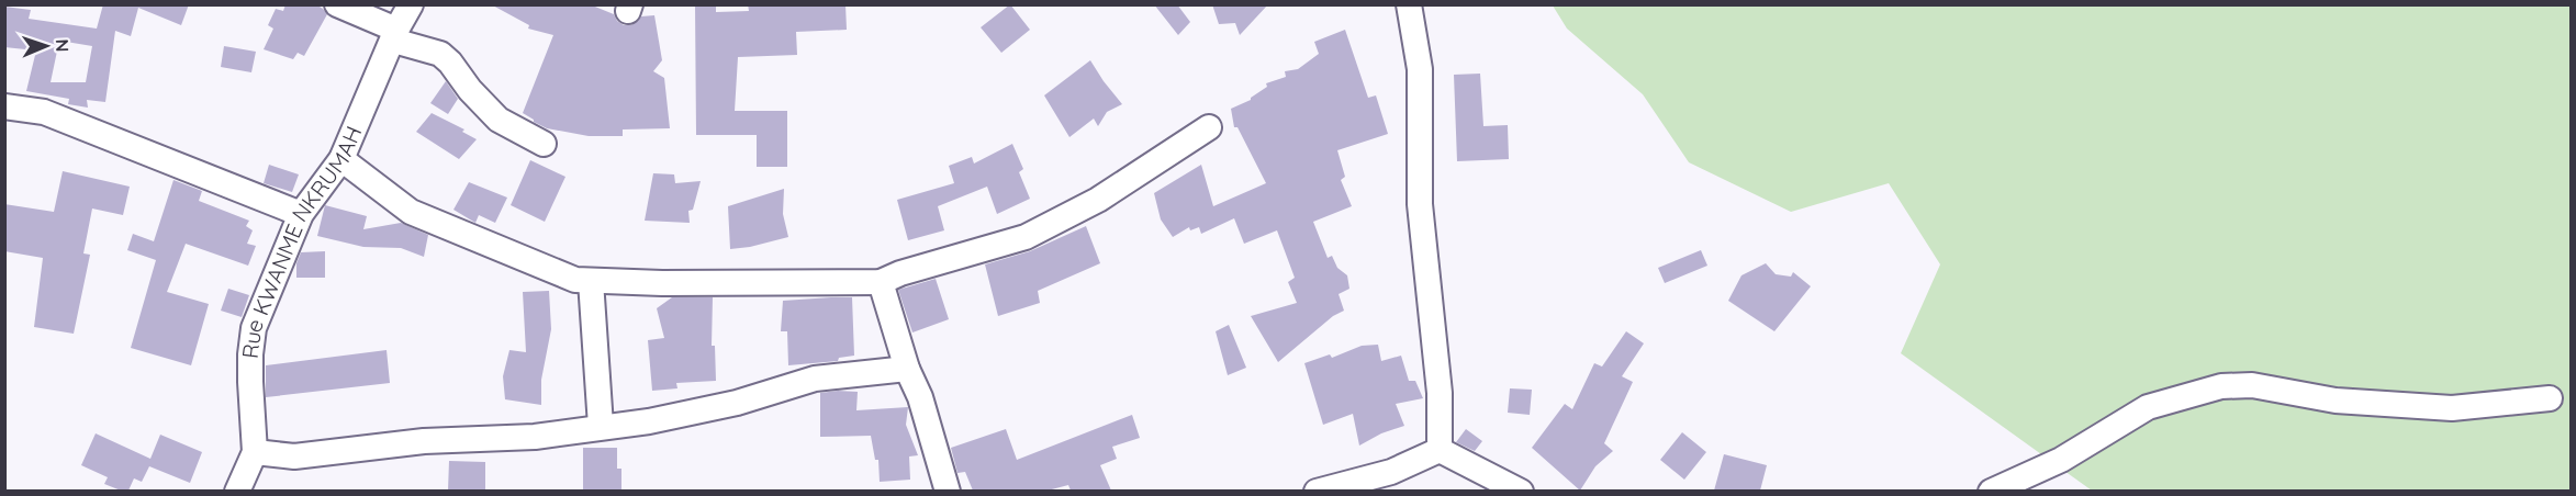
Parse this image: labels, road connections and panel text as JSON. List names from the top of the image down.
{
  "streets": {
    "street": ["Rue KWANME NKRUMAH"]
  },
  "north": "right"
}
